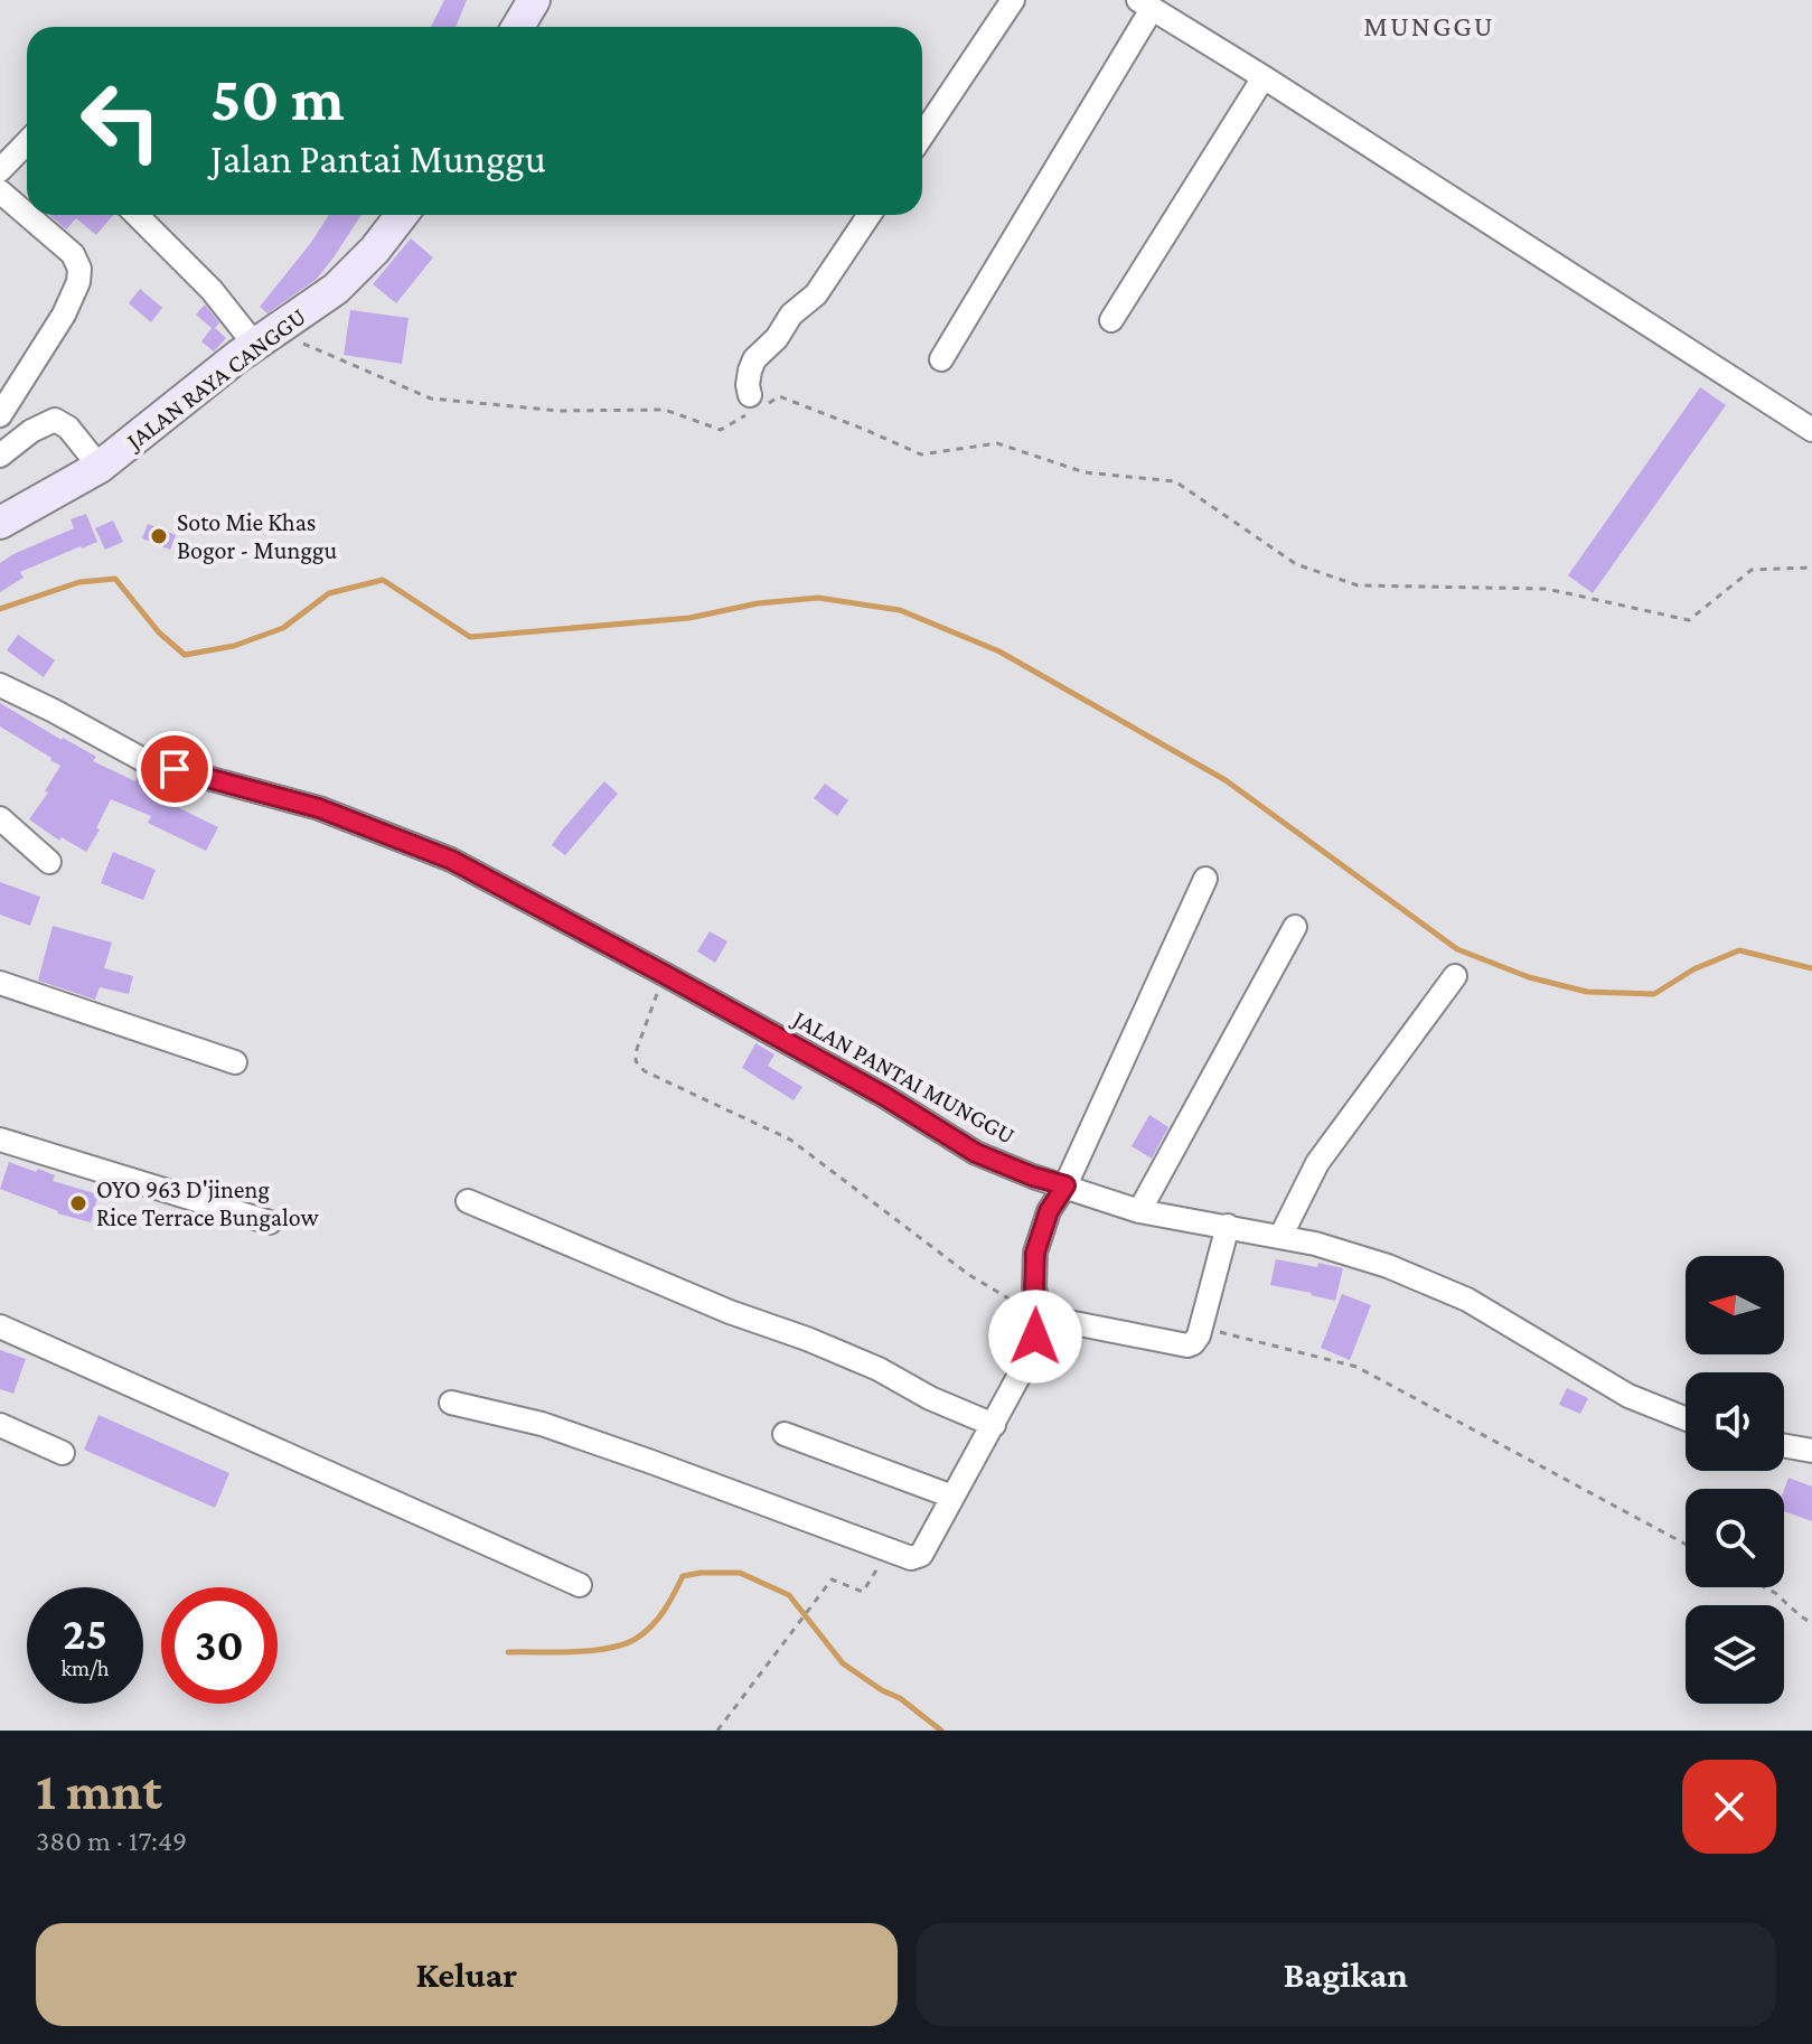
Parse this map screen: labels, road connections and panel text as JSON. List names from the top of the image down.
{
  "streets": {
    "main road": ["JALAN RAYA CANGGU"],
    "street": ["JALAN PANTAI MUNGGU"]
  },
  "districts": ["MUNGGU"],
  "places": ["Soto Mie Khas Bogor - Munggu", "OYO 963 D'jineng Rice Terrace Bungalow"],
  "north": "left",
  "page": {
    "turn": ["50 m", "Jalan Pantai Munggu"],
    "speed": "25 km/h",
    "limit": "30",
    "heading": ["1 mnt", "380 m · 17:49"],
    "buttons": ["Keluar", "Bagikan"]
  }
}
